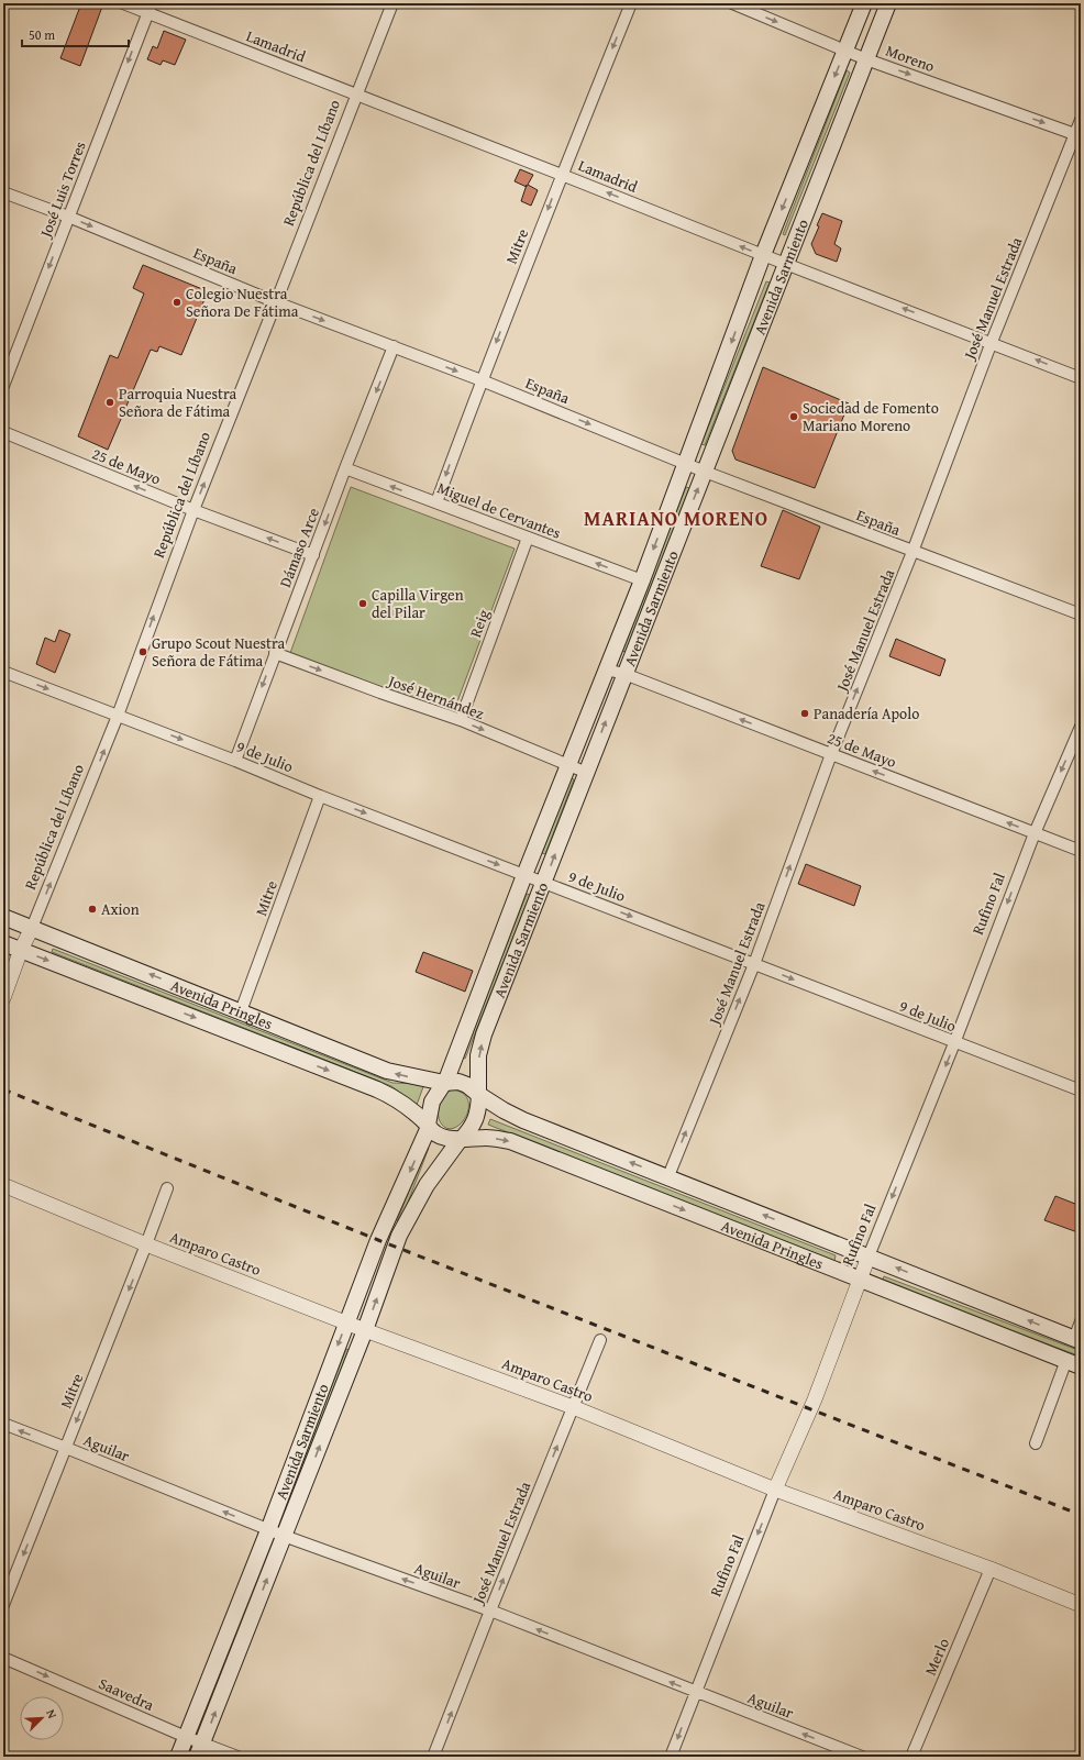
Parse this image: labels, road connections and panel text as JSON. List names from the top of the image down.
{
  "streets": {
    "main road": ["Avenida Sarmiento", "Avenida Pringles"],
    "street": [
      "Lamadrid",
      "Moreno",
      "República del Líbano",
      "José Luis Torres",
      "Mitre",
      "España",
      "José Manuel Estrada",
      "25 de Mayo",
      "Miguel de Cervantes",
      "Dámaso Arce",
      "Reig",
      "José Hernández",
      "9 de Julio",
      "Rufino Fal",
      "Amparo Castro",
      "Aguilar",
      "Merlo",
      "Saavedra"
    ]
  },
  "crossings": [
    ["Lamadrid", "República del Líbano"],
    ["Lamadrid", "José Luis Torres"],
    ["Lamadrid", "Mitre"],
    ["Lamadrid", "Avenida Sarmiento"],
    ["Lamadrid", "José Manuel Estrada"],
    ["Moreno", "Avenida Sarmiento"],
    ["Moreno", "José Manuel Estrada"],
    ["República del Líbano", "España"],
    ["República del Líbano", "25 de Mayo"],
    ["República del Líbano", "9 de Julio"],
    ["República del Líbano", "Avenida Pringles"],
    ["José Luis Torres", "España"],
    ["Mitre", "España"],
    ["Mitre", "Miguel de Cervantes"],
    ["Mitre", "9 de Julio"],
    ["Mitre", "Avenida Pringles"],
    ["Mitre", "Amparo Castro"],
    ["Mitre", "Aguilar"],
    ["España", "Avenida Sarmiento"],
    ["España", "José Manuel Estrada"],
    ["España", "Dámaso Arce"],
    ["Avenida Sarmiento", "25 de Mayo"],
    ["Avenida Sarmiento", "Miguel de Cervantes"],
    ["Avenida Sarmiento", "José Hernández"],
    ["Avenida Sarmiento", "9 de Julio"],
    ["Avenida Sarmiento", "Avenida Pringles"],
    ["Avenida Sarmiento", "Amparo Castro"],
    ["Avenida Sarmiento", "Aguilar"],
    ["Avenida Sarmiento", "Saavedra"],
    ["José Manuel Estrada", "25 de Mayo"],
    ["José Manuel Estrada", "9 de Julio"],
    ["José Manuel Estrada", "Avenida Pringles"],
    ["José Manuel Estrada", "Amparo Castro"],
    ["José Manuel Estrada", "Aguilar"],
    ["25 de Mayo", "Dámaso Arce"],
    ["25 de Mayo", "Rufino Fal"],
    ["Miguel de Cervantes", "Dámaso Arce"],
    ["Miguel de Cervantes", "Reig"],
    ["Dámaso Arce", "José Hernández"],
    ["Dámaso Arce", "9 de Julio"],
    ["Reig", "José Hernández"],
    ["9 de Julio", "Rufino Fal"],
    ["Rufino Fal", "Avenida Pringles"],
    ["Rufino Fal", "Amparo Castro"],
    ["Rufino Fal", "Aguilar"],
    ["Amparo Castro", "Merlo"]
  ],
  "one_way": [
    "Lamadrid",
    "Moreno",
    "República del Líbano",
    "José Luis Torres",
    "Mitre",
    "España",
    "José Manuel Estrada",
    "25 de Mayo",
    "Miguel de Cervantes",
    "Dámaso Arce",
    "José Hernández",
    "9 de Julio",
    "Rufino Fal",
    "Aguilar",
    "Saavedra"
  ],
  "districts": ["MARIANO MORENO"],
  "places": [
    "Colegio Nuestra Señora De Fátima",
    "Parroquia Nuestra Señora de Fátima",
    "Sociedad de Fomento Mariano Moreno",
    "Capilla Virgen del Pilar",
    "Grupo Scout Nuestra Señora de Fátima",
    "Panadería Apolo",
    "Axion"
  ],
  "scale_bar": "50 m",
  "north": "top right"
}
